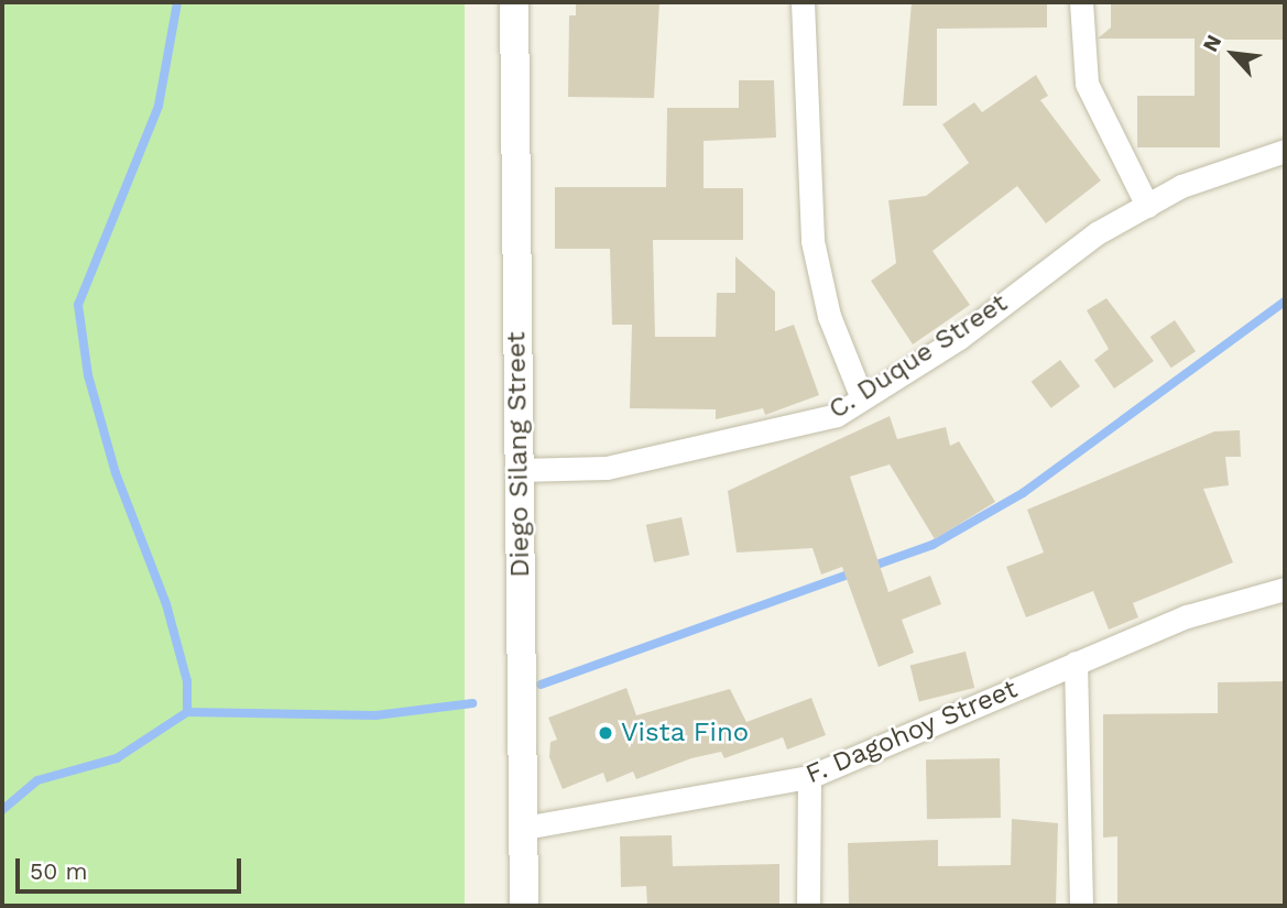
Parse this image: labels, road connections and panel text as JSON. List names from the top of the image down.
{
  "streets": {
    "street": ["C. Duque Street", "Diego Silang Street", "F. Dagohoy Street"]
  },
  "crossings": [
    ["C. Duque Street", "Diego Silang Street"],
    ["Diego Silang Street", "F. Dagohoy Street"]
  ],
  "places": ["Vista Fino"],
  "scale_bar": "50 m",
  "north": "top left"
}
